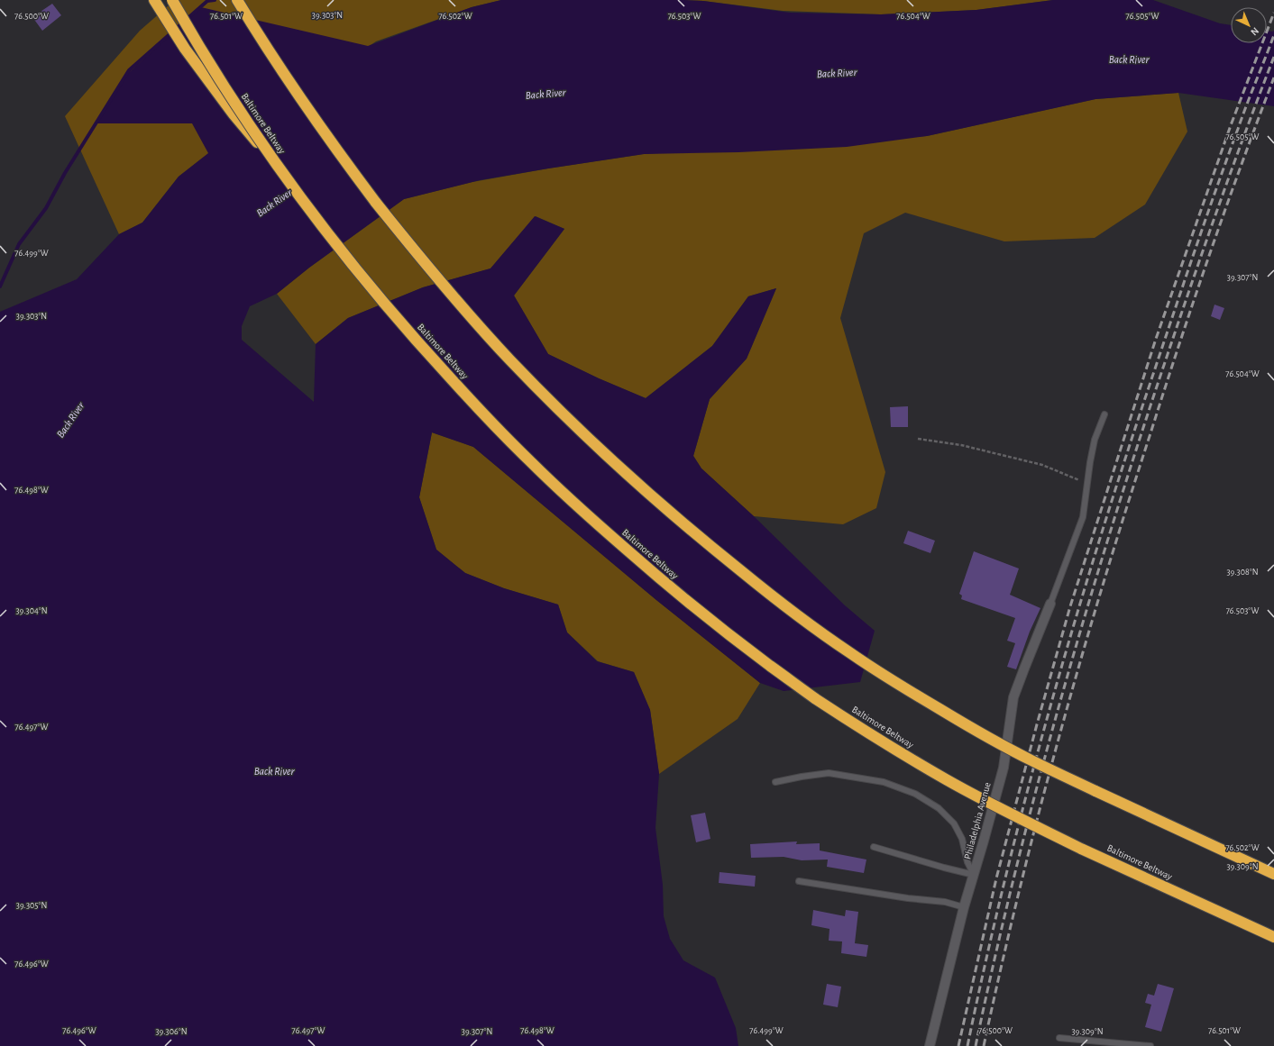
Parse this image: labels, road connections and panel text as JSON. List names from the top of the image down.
{
  "streets": {
    "highway": ["Baltimore Beltway"],
    "street": ["Philadelphia Avenue"]
  },
  "water": ["Back River"],
  "north": "bottom right",
  "coordinates": [
    "39.303°N",
    "76.501°W",
    "76.502°W",
    "76.503°W",
    "76.504°W",
    "76.505°W",
    "76.500°W",
    "76.499°W",
    "39.307°N",
    "76.498°W",
    "39.308°N",
    "39.304°N",
    "76.497°W",
    "39.309°N",
    "39.305°N",
    "76.496°W",
    "39.306°N"
  ]
}
